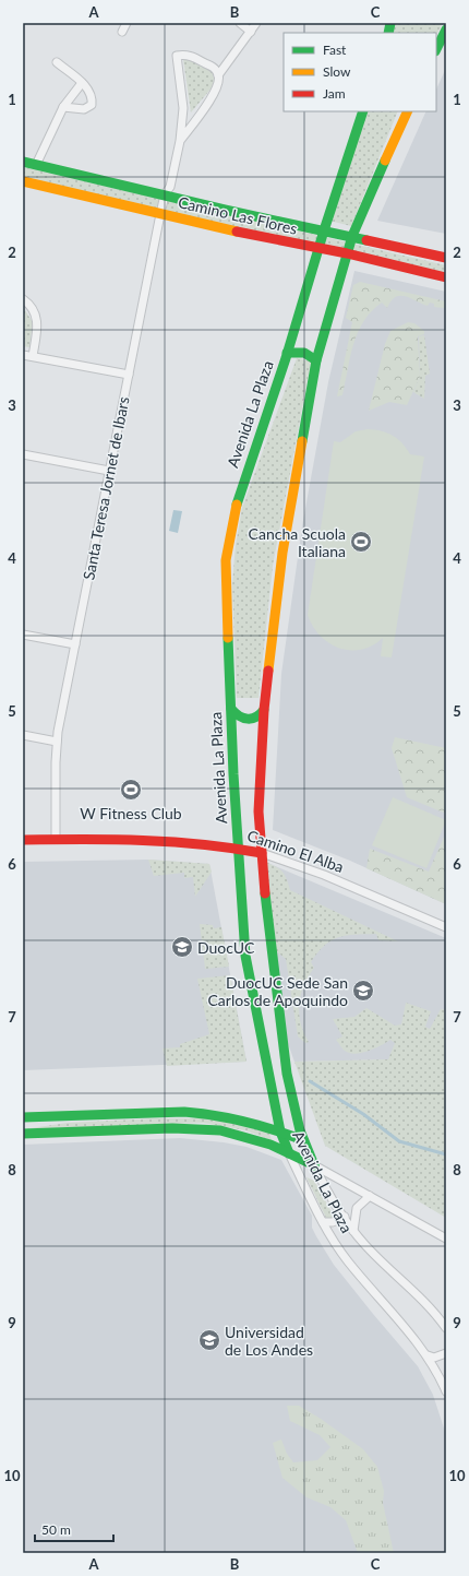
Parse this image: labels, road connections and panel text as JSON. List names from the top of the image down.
{
  "streets": {
    "main road": ["Camino Las Flores", "Avenida La Plaza", "Camino El Alba"],
    "street": ["Santa Teresa Jornet de Ibars"]
  },
  "crossings": [
    ["Camino Las Flores", "Avenida La Plaza"],
    ["Camino Las Flores", "Santa Teresa Jornet de Ibars"],
    ["Avenida La Plaza", "Camino El Alba"],
    ["Santa Teresa Jornet de Ibars", "Camino El Alba"]
  ],
  "places": {
    "sports": ["Cancha Scuola Italiana", "W Fitness Club"],
    "school or university": ["DuocUC", "DuocUC Sede San Carlos de Apoquindo", "Universidad de Los Andes"]
  },
  "legend": ["Fast", "Slow", "Jam"],
  "scale_bar": "50 m",
  "grid": {
    "columns": ["A", "B", "C"],
    "rows": [
      "1",
      "2",
      "3",
      "4",
      "5",
      "6",
      "7",
      "8",
      "9",
      "10"
    ]
  }
}
